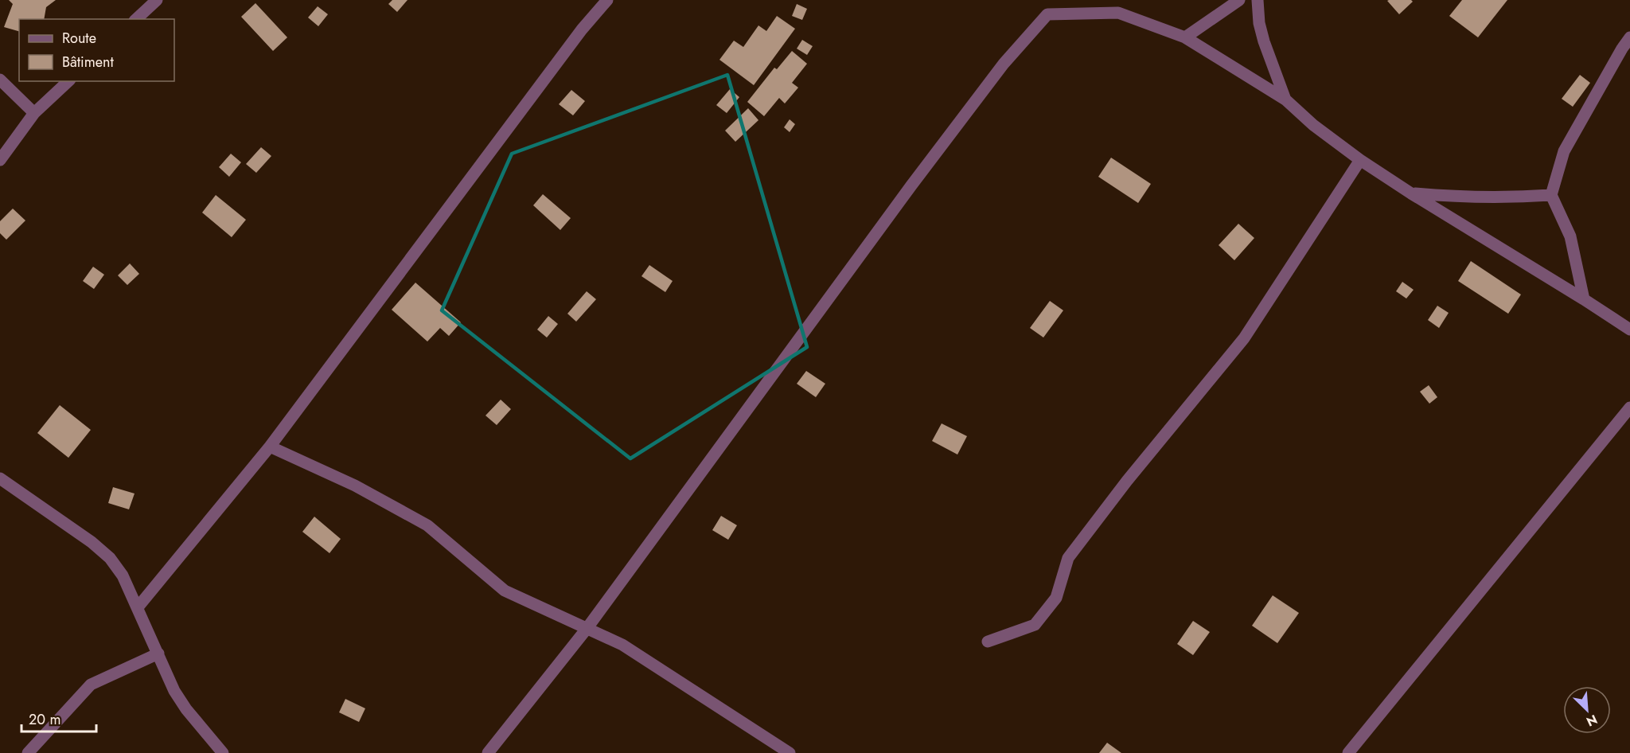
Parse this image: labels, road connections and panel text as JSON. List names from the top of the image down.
{
  "legend": ["Route", "Bâtiment"],
  "scale_bar": "20 m",
  "north": "bottom right"
}
